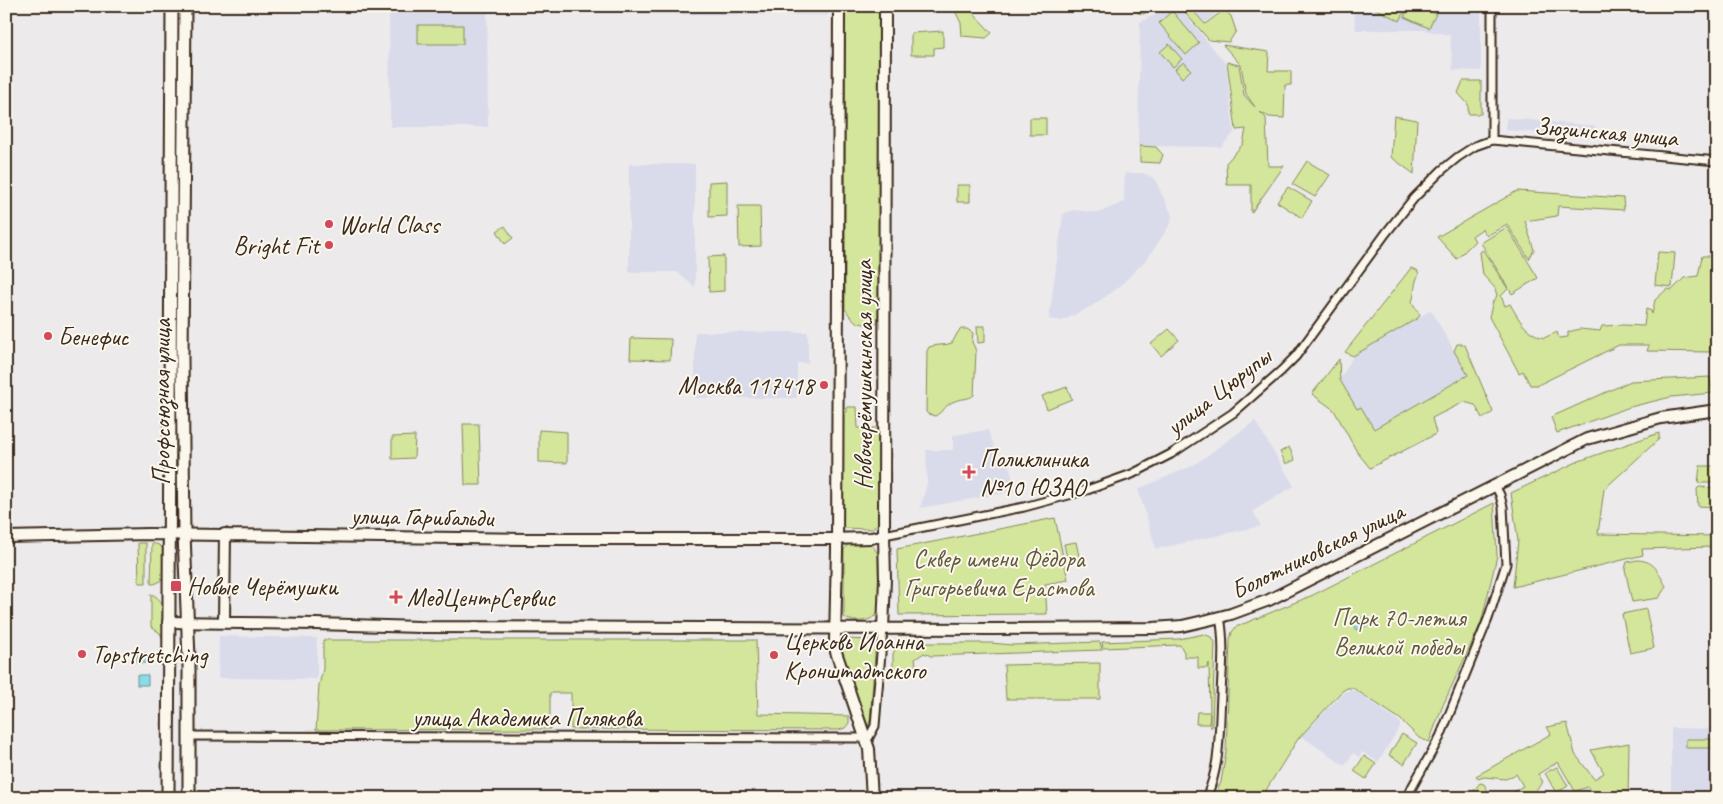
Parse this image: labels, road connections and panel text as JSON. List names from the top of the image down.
{
  "streets": {
    "main road": ["Профсоюзная улица"],
    "street": [
      "Зюзинская улица",
      "Новочерёмушкинская улица",
      "улица Цюрупы",
      "улица Гарибальди",
      "Болотниковская улица",
      "улица Академика Полякова"
    ]
  },
  "crossings": [
    ["Зюзинская улица", "улица Цюрупы"],
    ["Новочерёмушкинская улица", "улица Цюрупы"],
    ["Новочерёмушкинская улица", "улица Гарибальди"],
    ["Новочерёмушкинская улица", "Болотниковская улица"],
    ["Новочерёмушкинская улица", "улица Академика Полякова"],
    ["улица Цюрупы", "улица Гарибальди"],
    ["Профсоюзная улица", "улица Гарибальди"],
    ["Профсоюзная улица", "улица Академика Полякова"]
  ],
  "parks": ["Сквер имени Фёдора Григорьевича Ерастова", "Парк 70-летия Великой победы"],
  "places": {
    "other": [
      "World Class",
      "Bright Fit",
      "Бенефис",
      "Москва 117418",
      "Topstretching",
      "Церковь Иоанна Кронштадтского"
    ],
    "health": ["Поликлиника №10 ЮЗАО", "МедЦентрСервис"],
    "transit": ["Новые Черёмушки"]
  }
}
